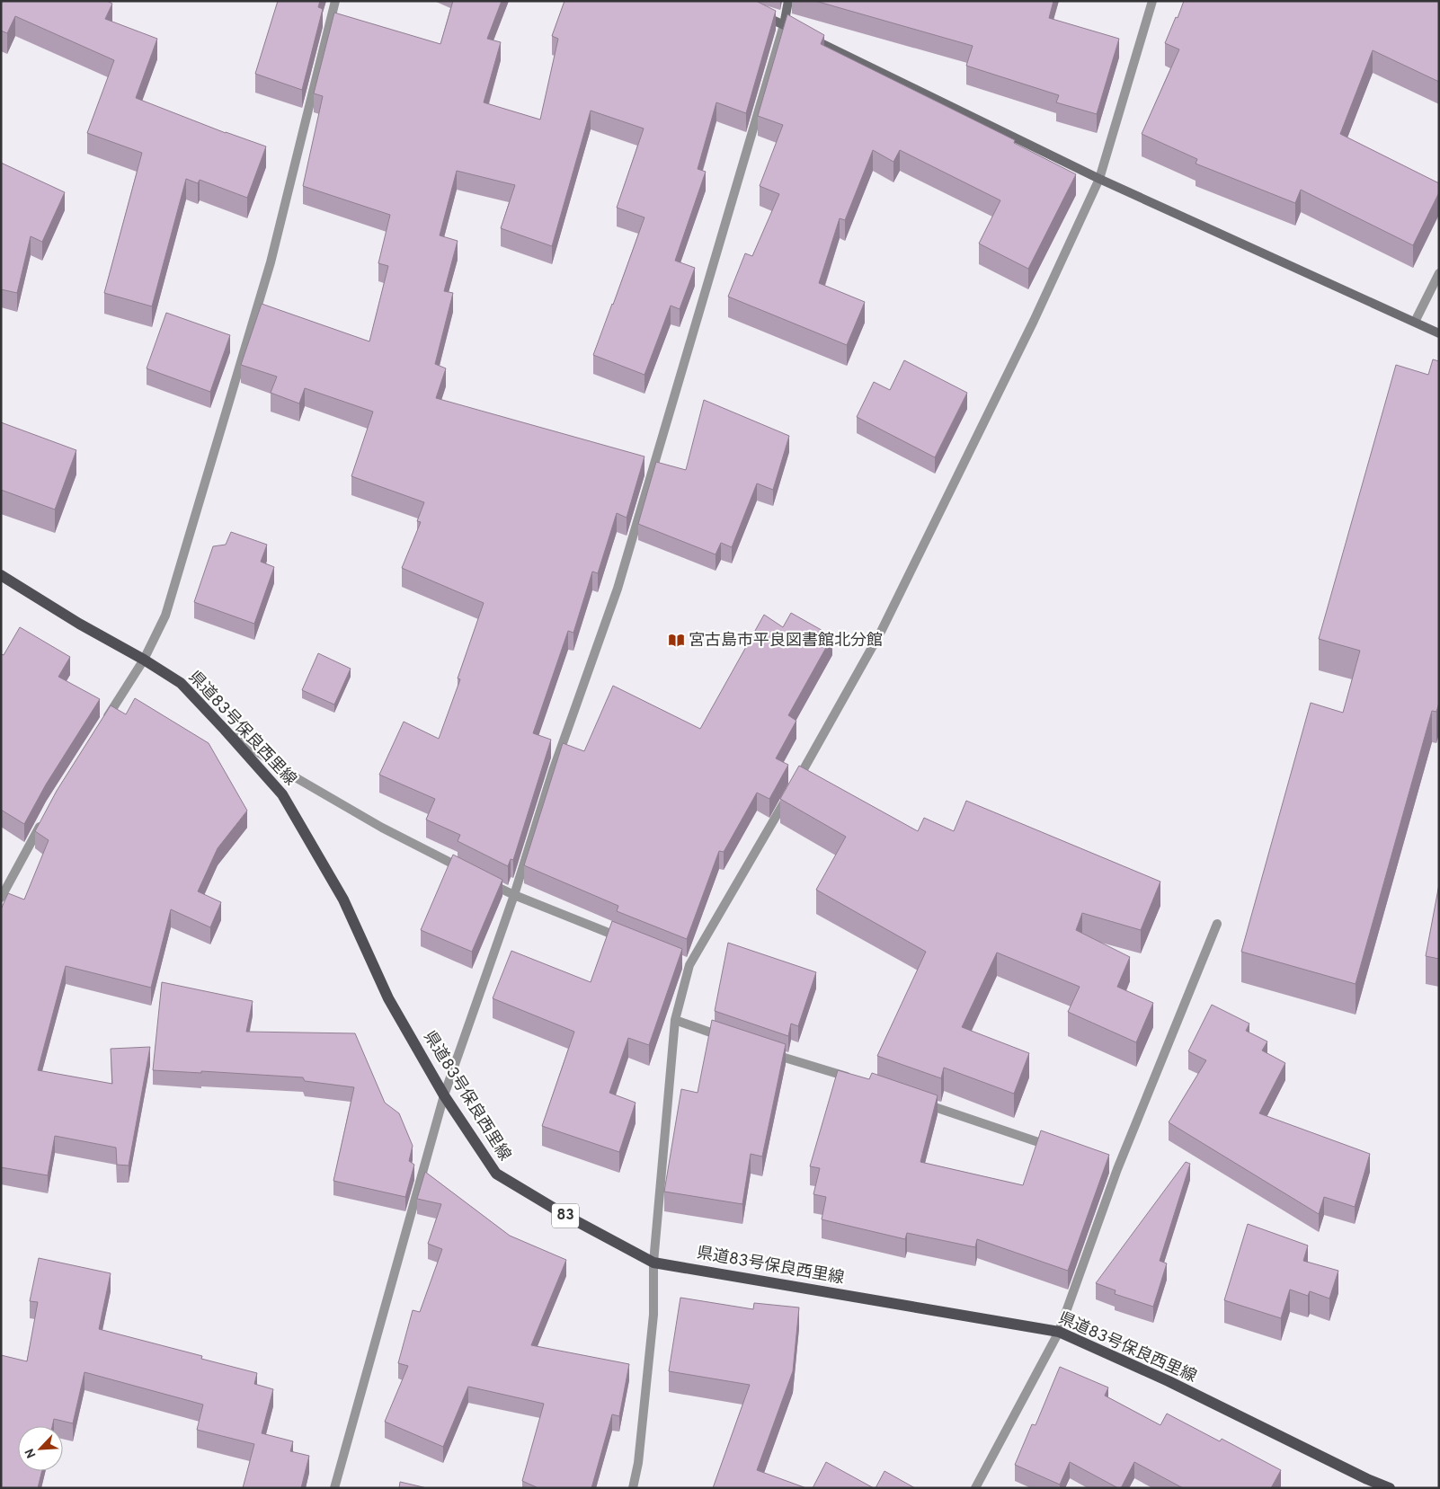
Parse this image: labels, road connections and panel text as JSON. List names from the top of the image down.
{
  "streets": {
    "main road": ["県道83号保良西里線", "83"]
  },
  "places": {
    "library": ["宮古島市平良図書館北分館"]
  },
  "north": "bottom left"
}
